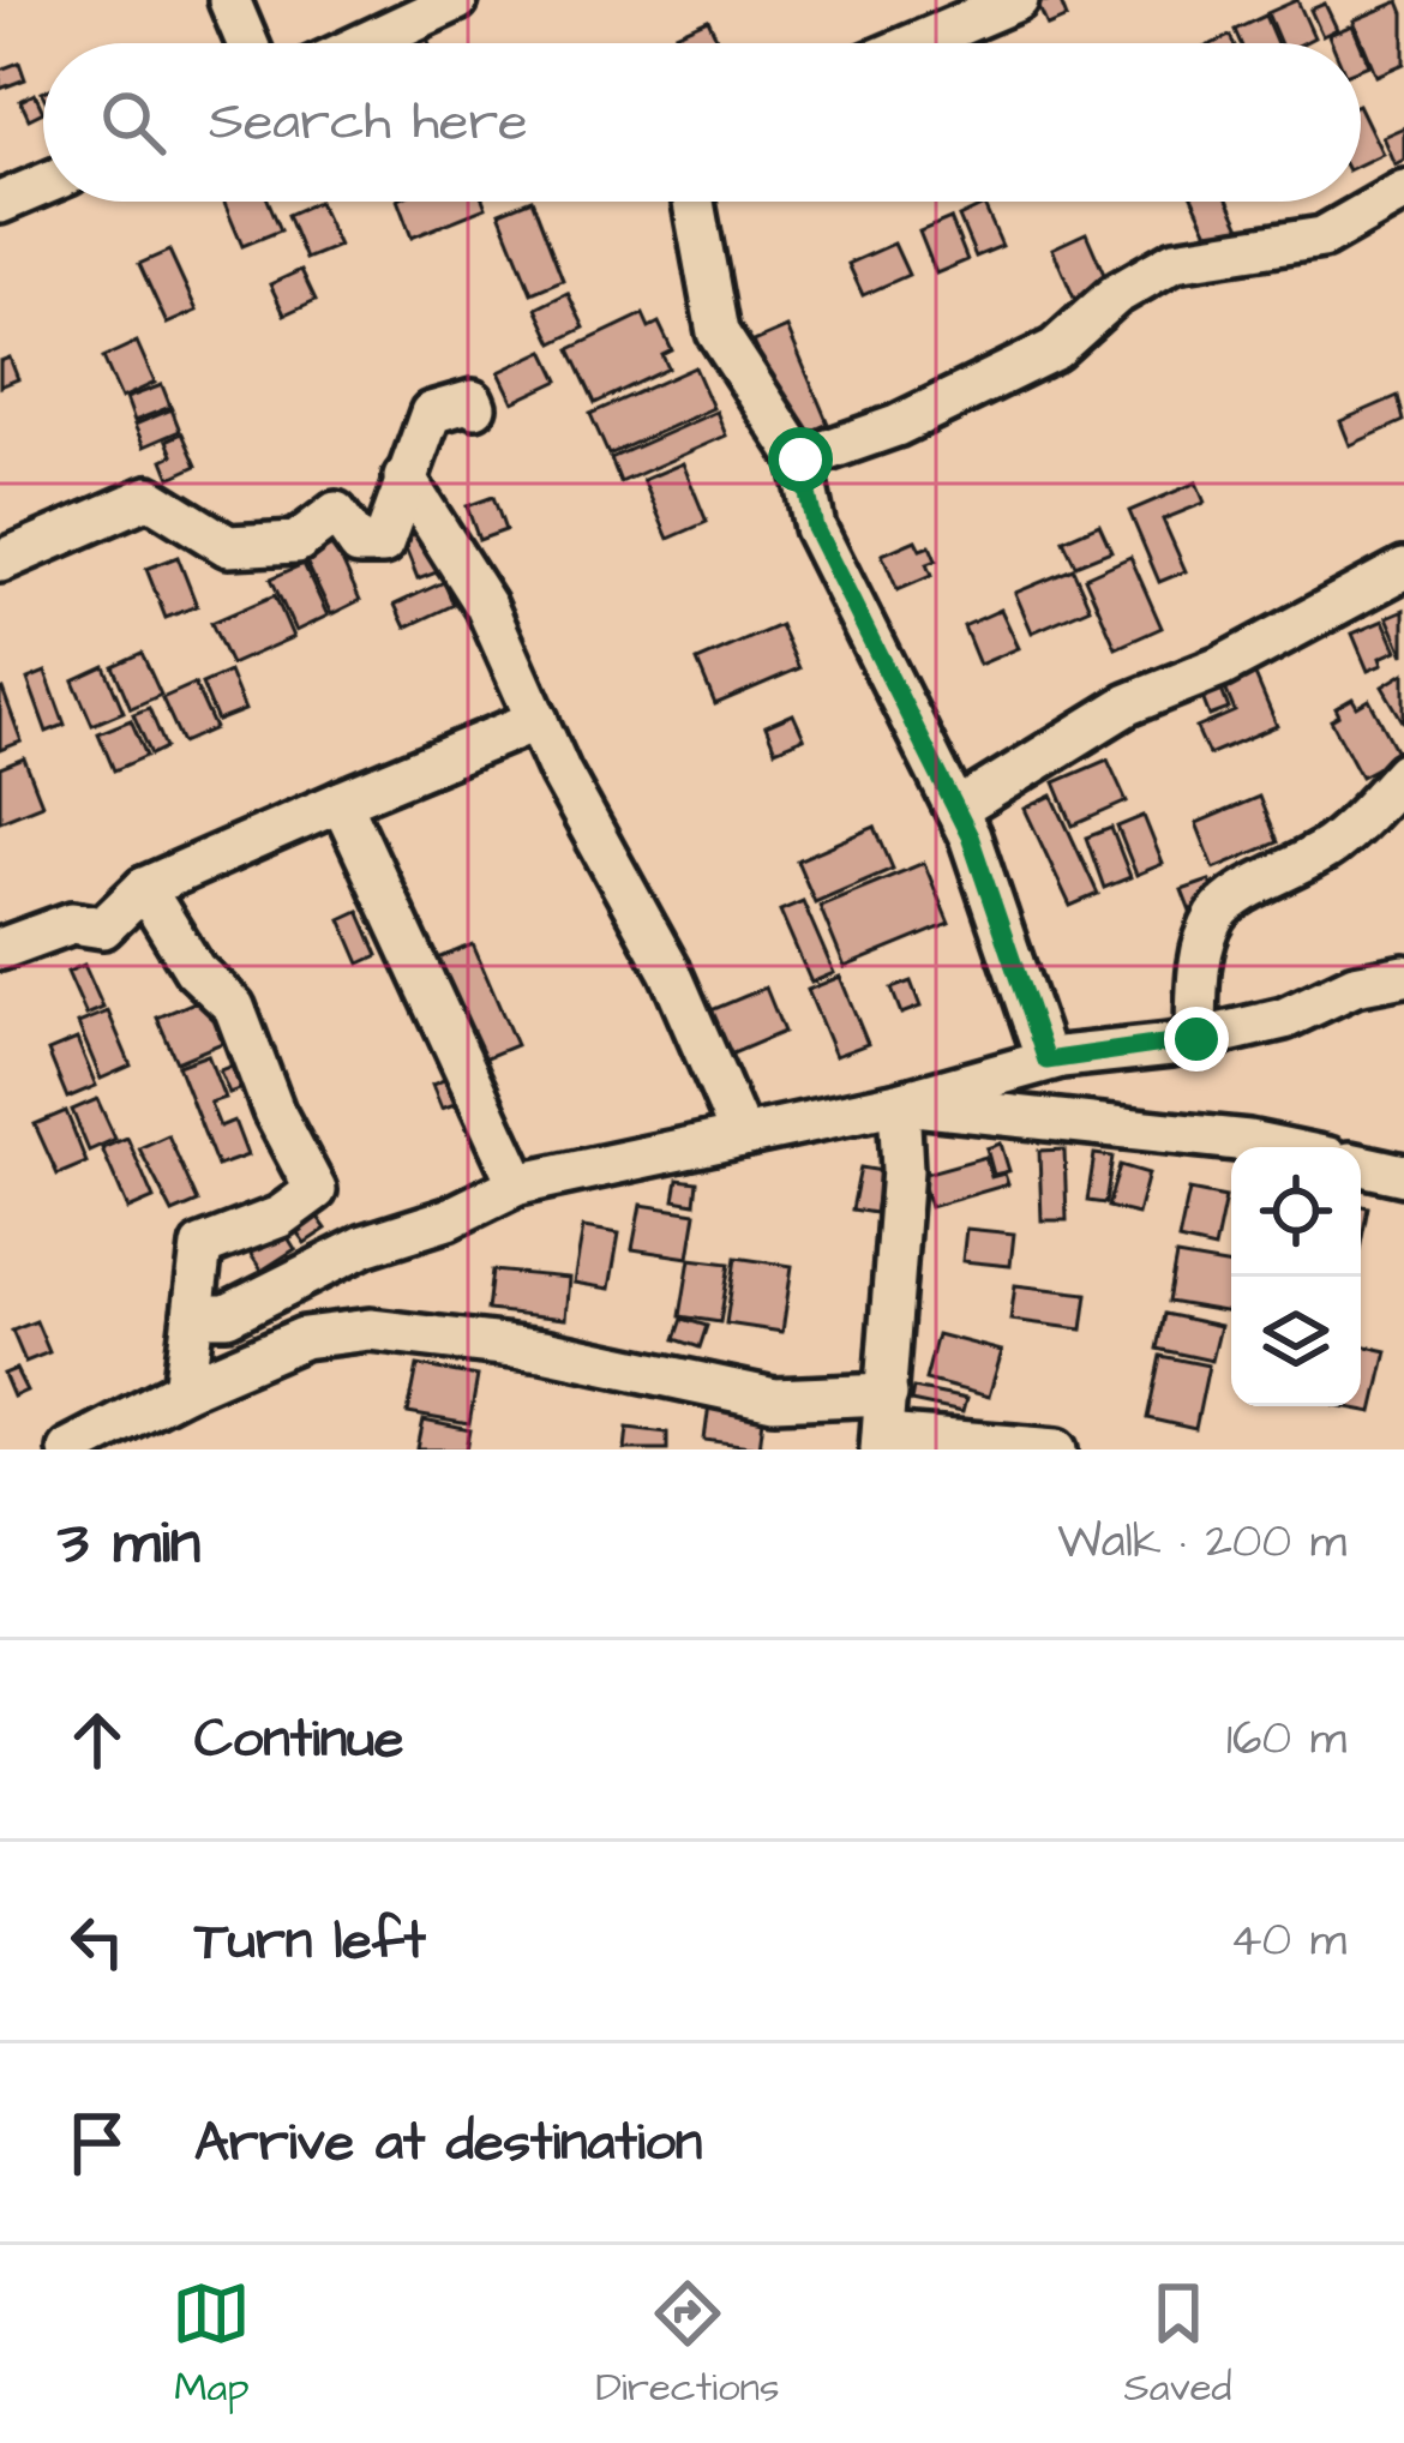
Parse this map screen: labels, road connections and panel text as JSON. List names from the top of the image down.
{
  "page": {
    "search": "Search here",
    "heading": ["3 min", "Walk · 200 m"],
    "list": [
      ["Continue", "160 m"],
      ["Turn left", "40 m"],
      "Arrive at destination"
    ],
    "nav": ["Map", "Directions", "Saved"]
  }
}
